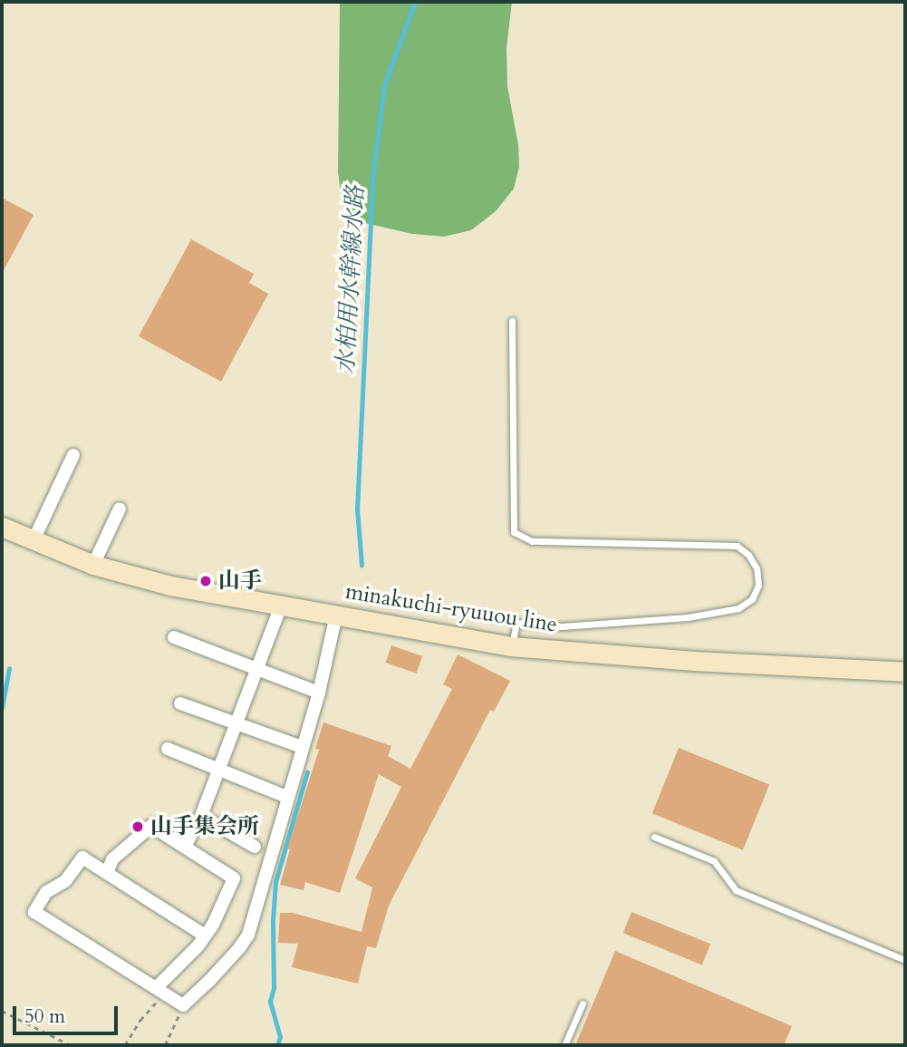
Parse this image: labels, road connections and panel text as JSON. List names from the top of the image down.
{
  "streets": {
    "main road": ["minakuchi-ryuuou line"]
  },
  "water": ["水柏用水幹線水路"],
  "places": ["山手", "山手集会所"],
  "scale_bar": "50 m"
}
